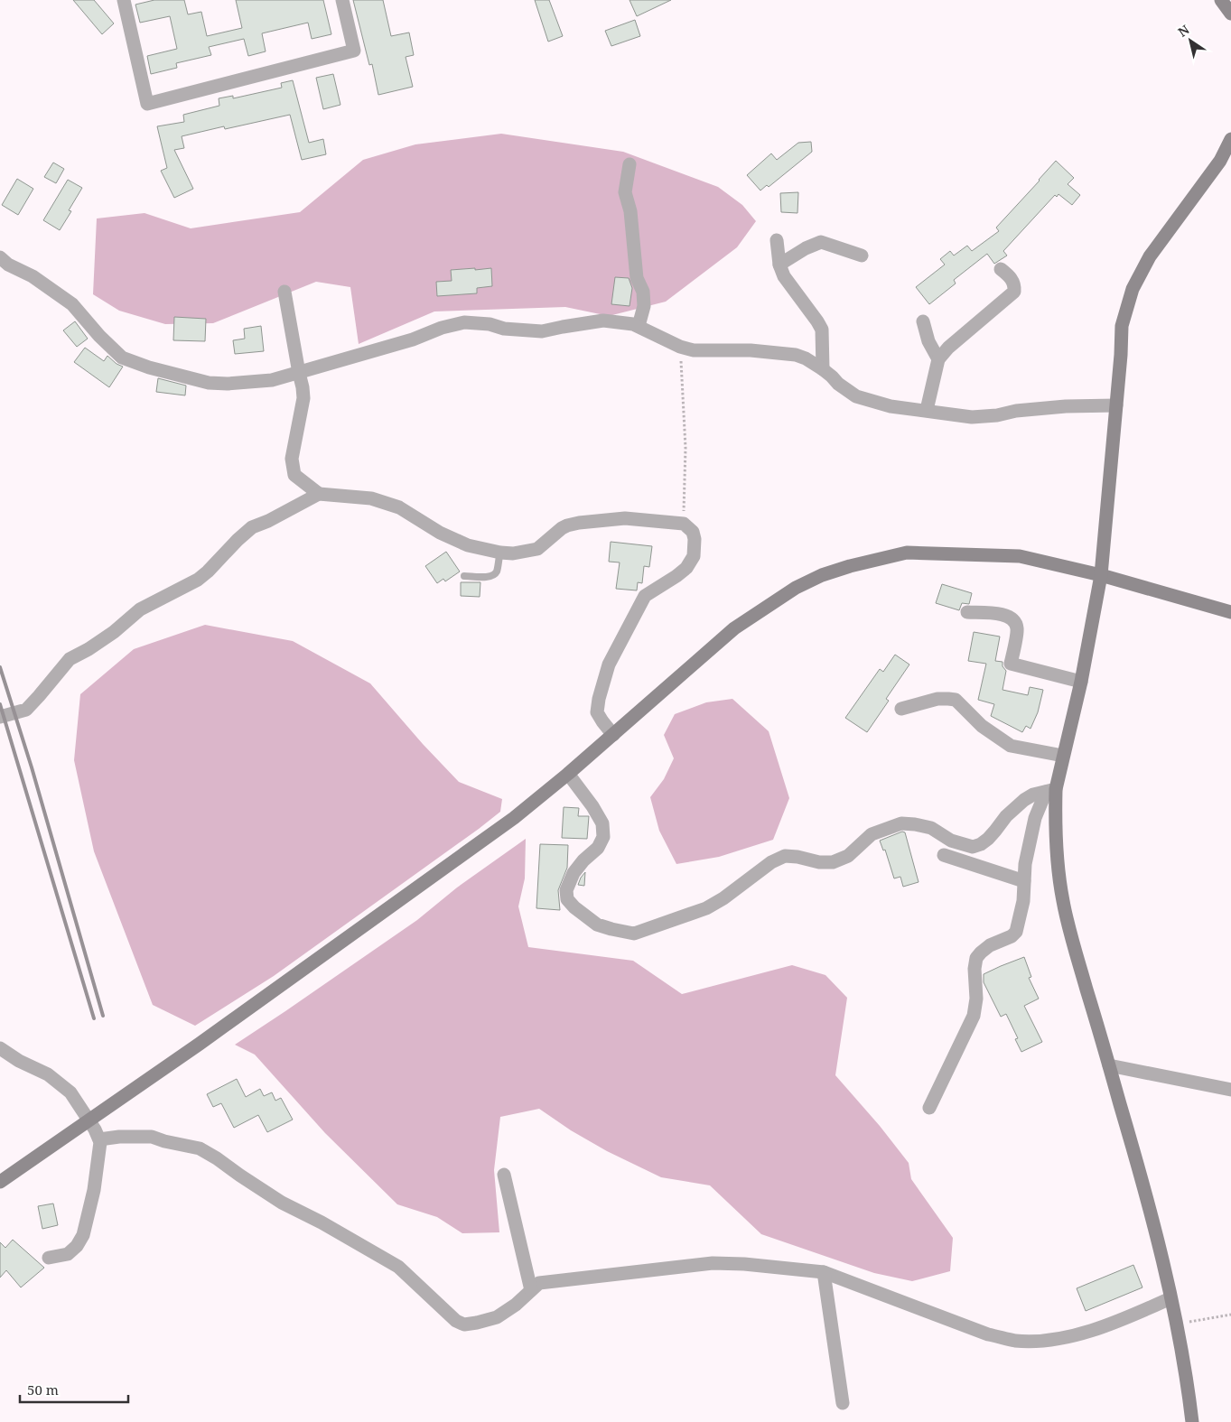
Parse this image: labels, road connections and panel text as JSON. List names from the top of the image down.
{
  "scale_bar": "50 m",
  "north": "top left"
}
